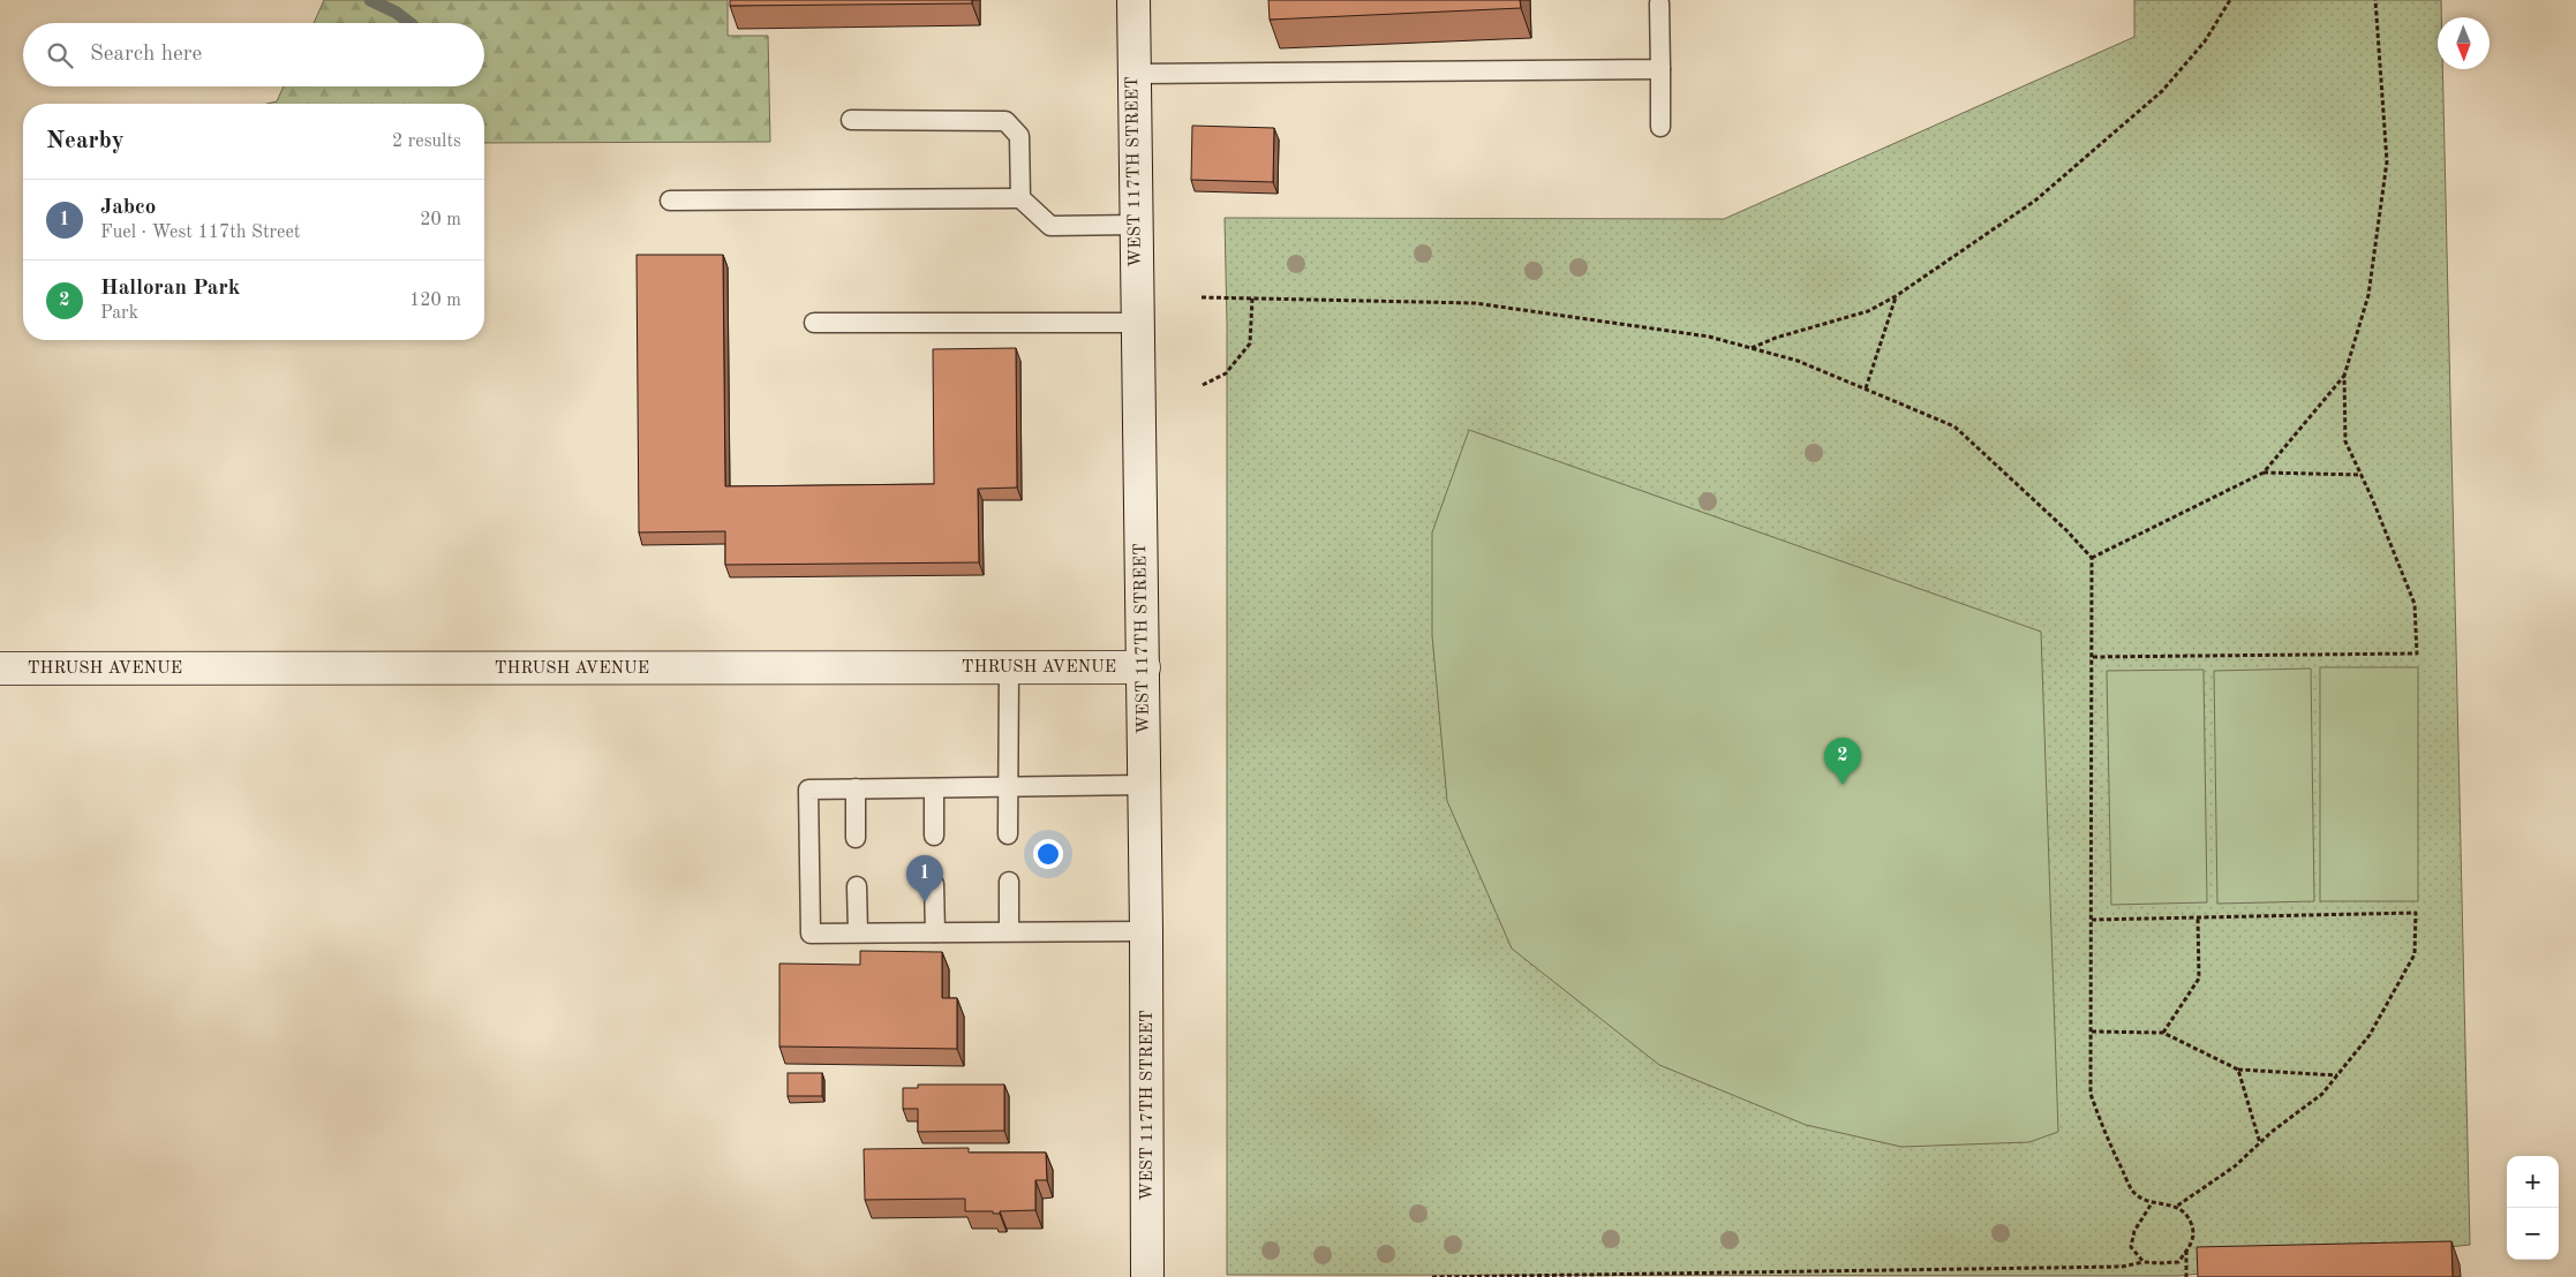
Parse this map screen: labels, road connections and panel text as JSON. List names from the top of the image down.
{
  "streets": {
    "main road": ["WEST 117TH STREET", "THRUSH AVENUE"]
  },
  "crossings": [
    ["WEST 117TH STREET", "THRUSH AVENUE"]
  ],
  "north": "bottom",
  "page": {
    "search": "Search here",
    "heading": ["Nearby", "2 results"],
    "list": [
      {
        "mark": "1",
        "name": "Jabco",
        "note": "Fuel · West 117th Street",
        "value": "20 m"
      },
      {
        "mark": "2",
        "name": "Halloran Park",
        "note": "Park",
        "value": "120 m"
      }
    ],
    "pins": ["2", "1"],
    "map_buttons": ["+", "−"]
  }
}
